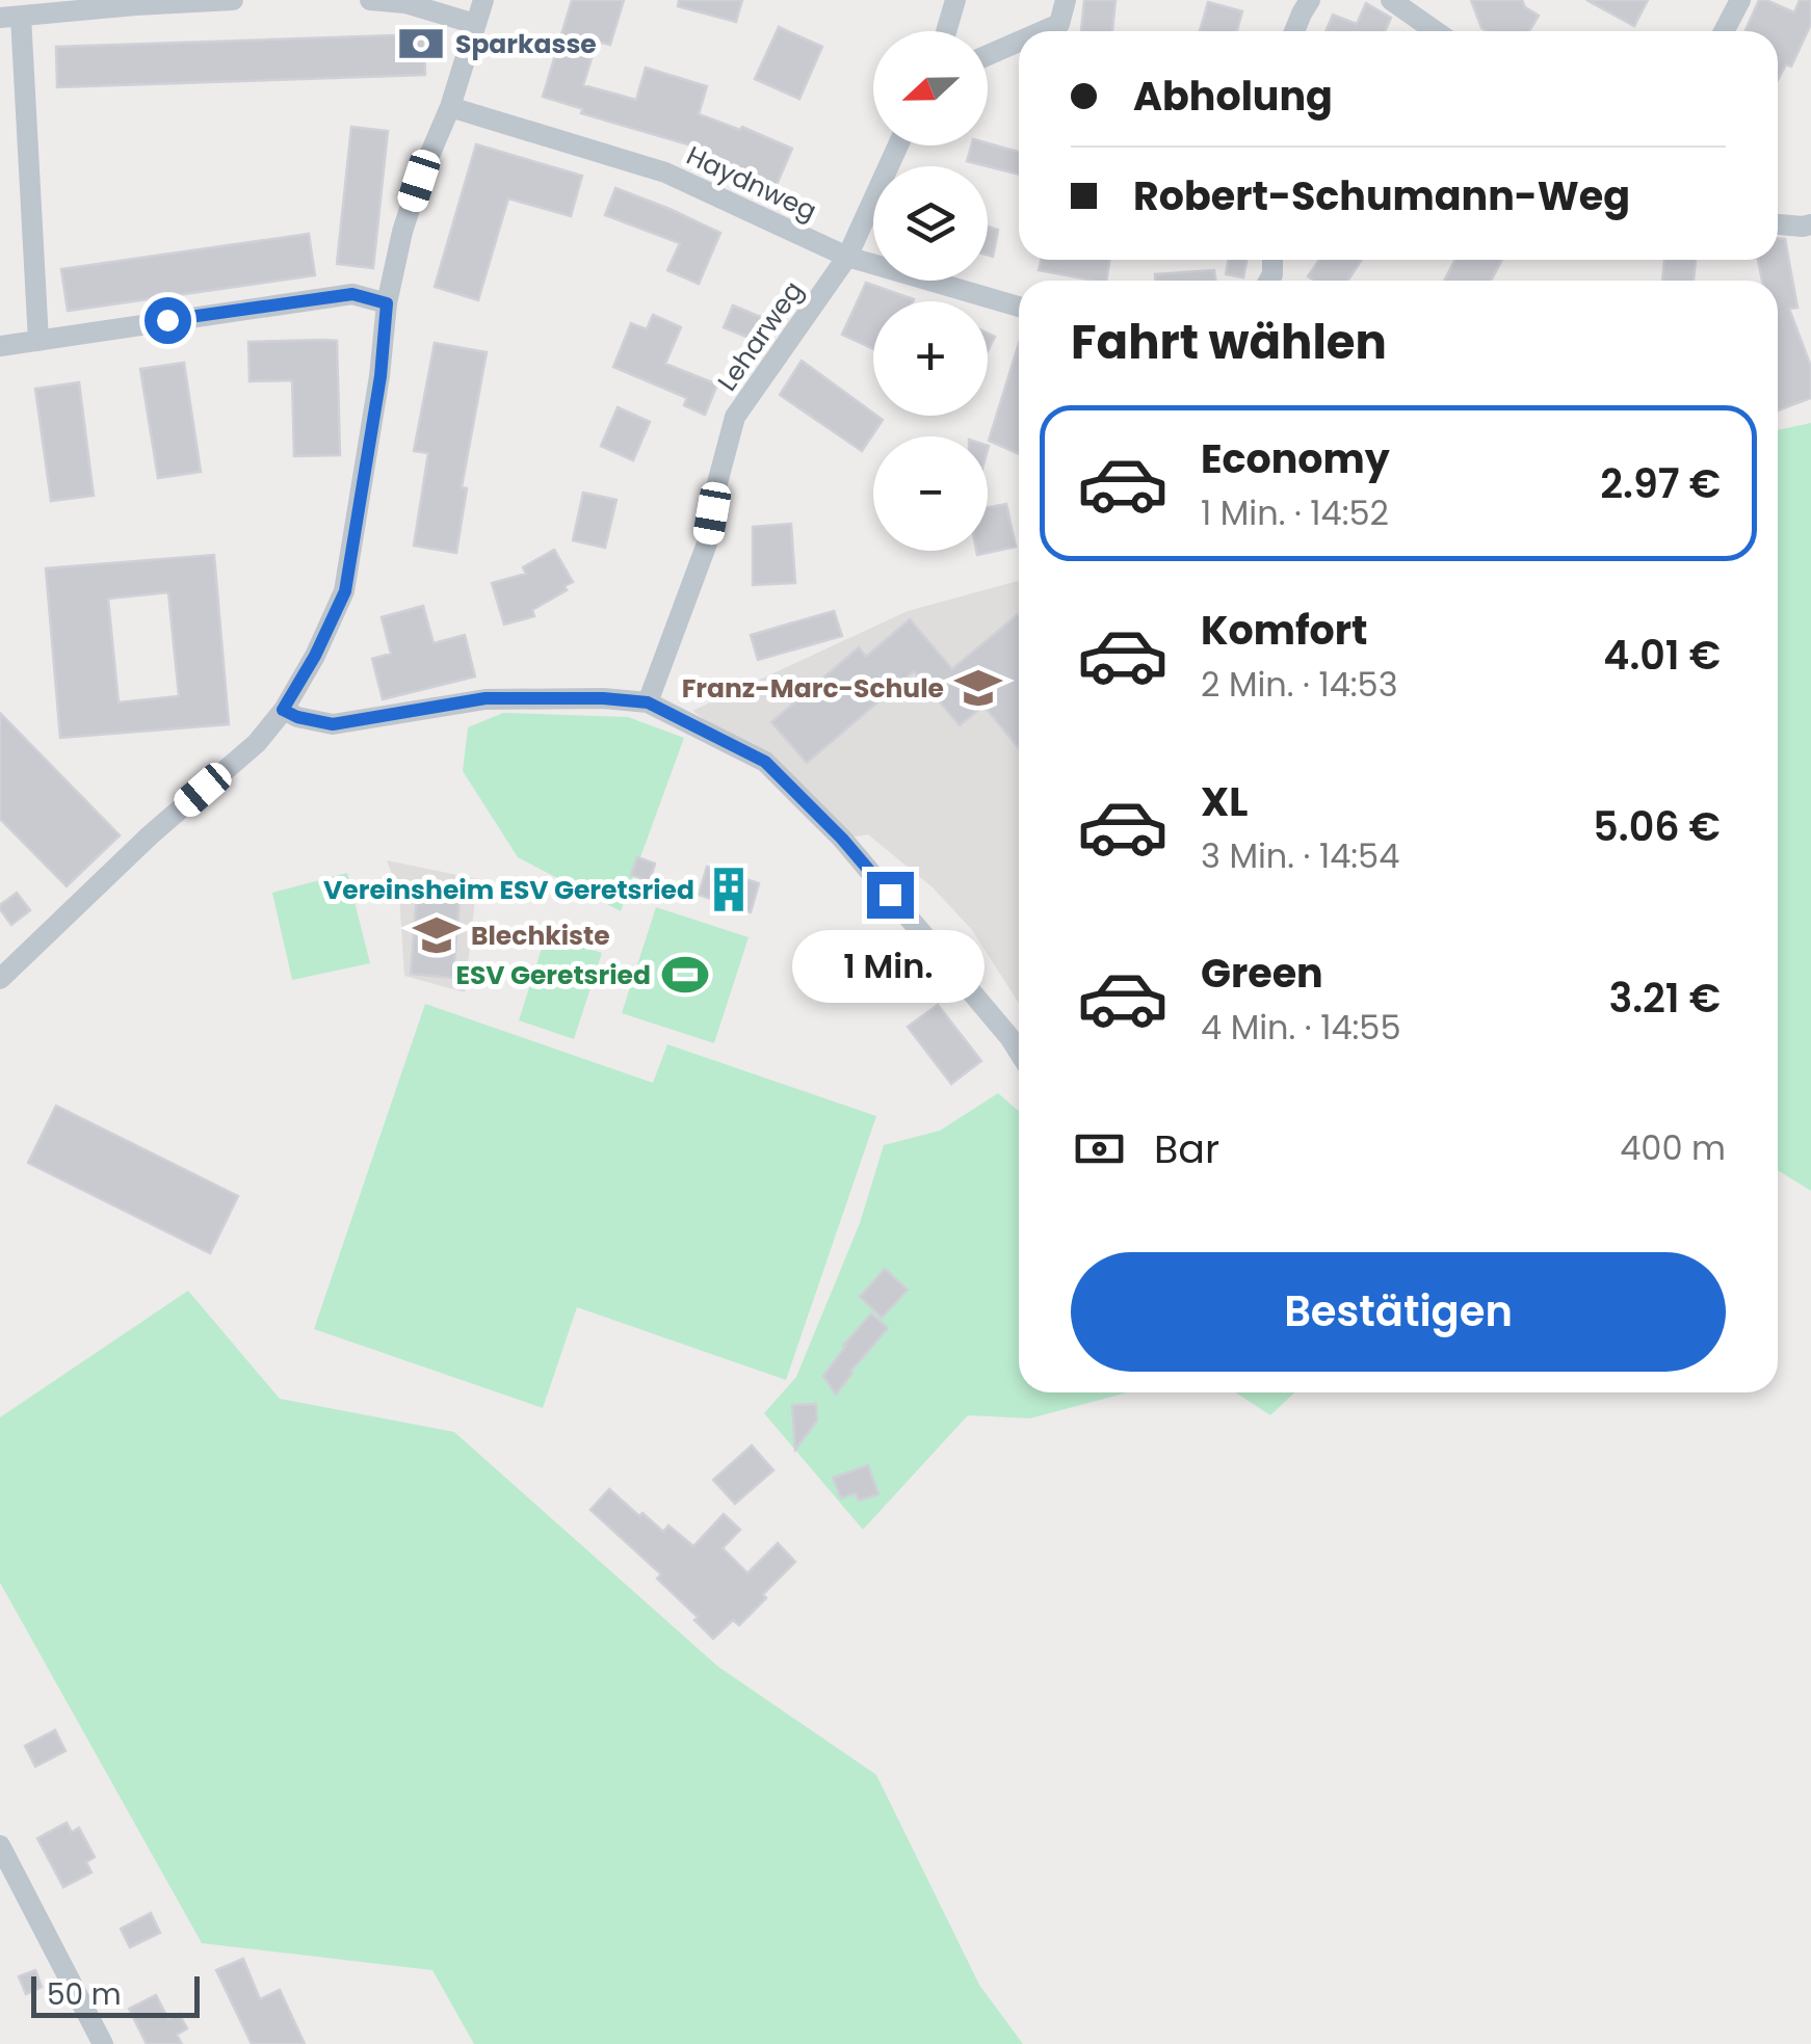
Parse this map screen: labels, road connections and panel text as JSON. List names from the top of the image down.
{
  "streets": {
    "street": ["Haydnweg", "Leharweg"]
  },
  "crossings": [
    ["Haydnweg", "Leharweg"]
  ],
  "places": {
    "bank": ["Sparkasse"],
    "school or university": ["Franz-Marc-Schule", "Blechkiste"],
    "building": ["Vereinsheim ESV Geretsried"],
    "sports": ["ESV Geretsried"]
  },
  "scale_bar": "50 m",
  "north": "left",
  "page": {
    "map_buttons": ["+", "−"],
    "banner": ["Abholung", "Robert-Schumann-Weg"],
    "heading": "Fahrt wählen",
    "list": [
      {
        "name": "Economy",
        "note": "1 Min. · 14:52",
        "value": "2.97 €"
      },
      {
        "name": "Komfort",
        "note": "2 Min. · 14:53",
        "value": "4.01 €"
      },
      {
        "name": "XL",
        "note": "3 Min. · 14:54",
        "value": "5.06 €"
      },
      {
        "name": "Green",
        "note": "4 Min. · 14:55",
        "value": "3.21 €"
      }
    ],
    "bubble": "1 Min.",
    "pay": ["Bar", "400 m"],
    "buttons": "Bestätigen",
    "scale": "50 m"
  }
}
